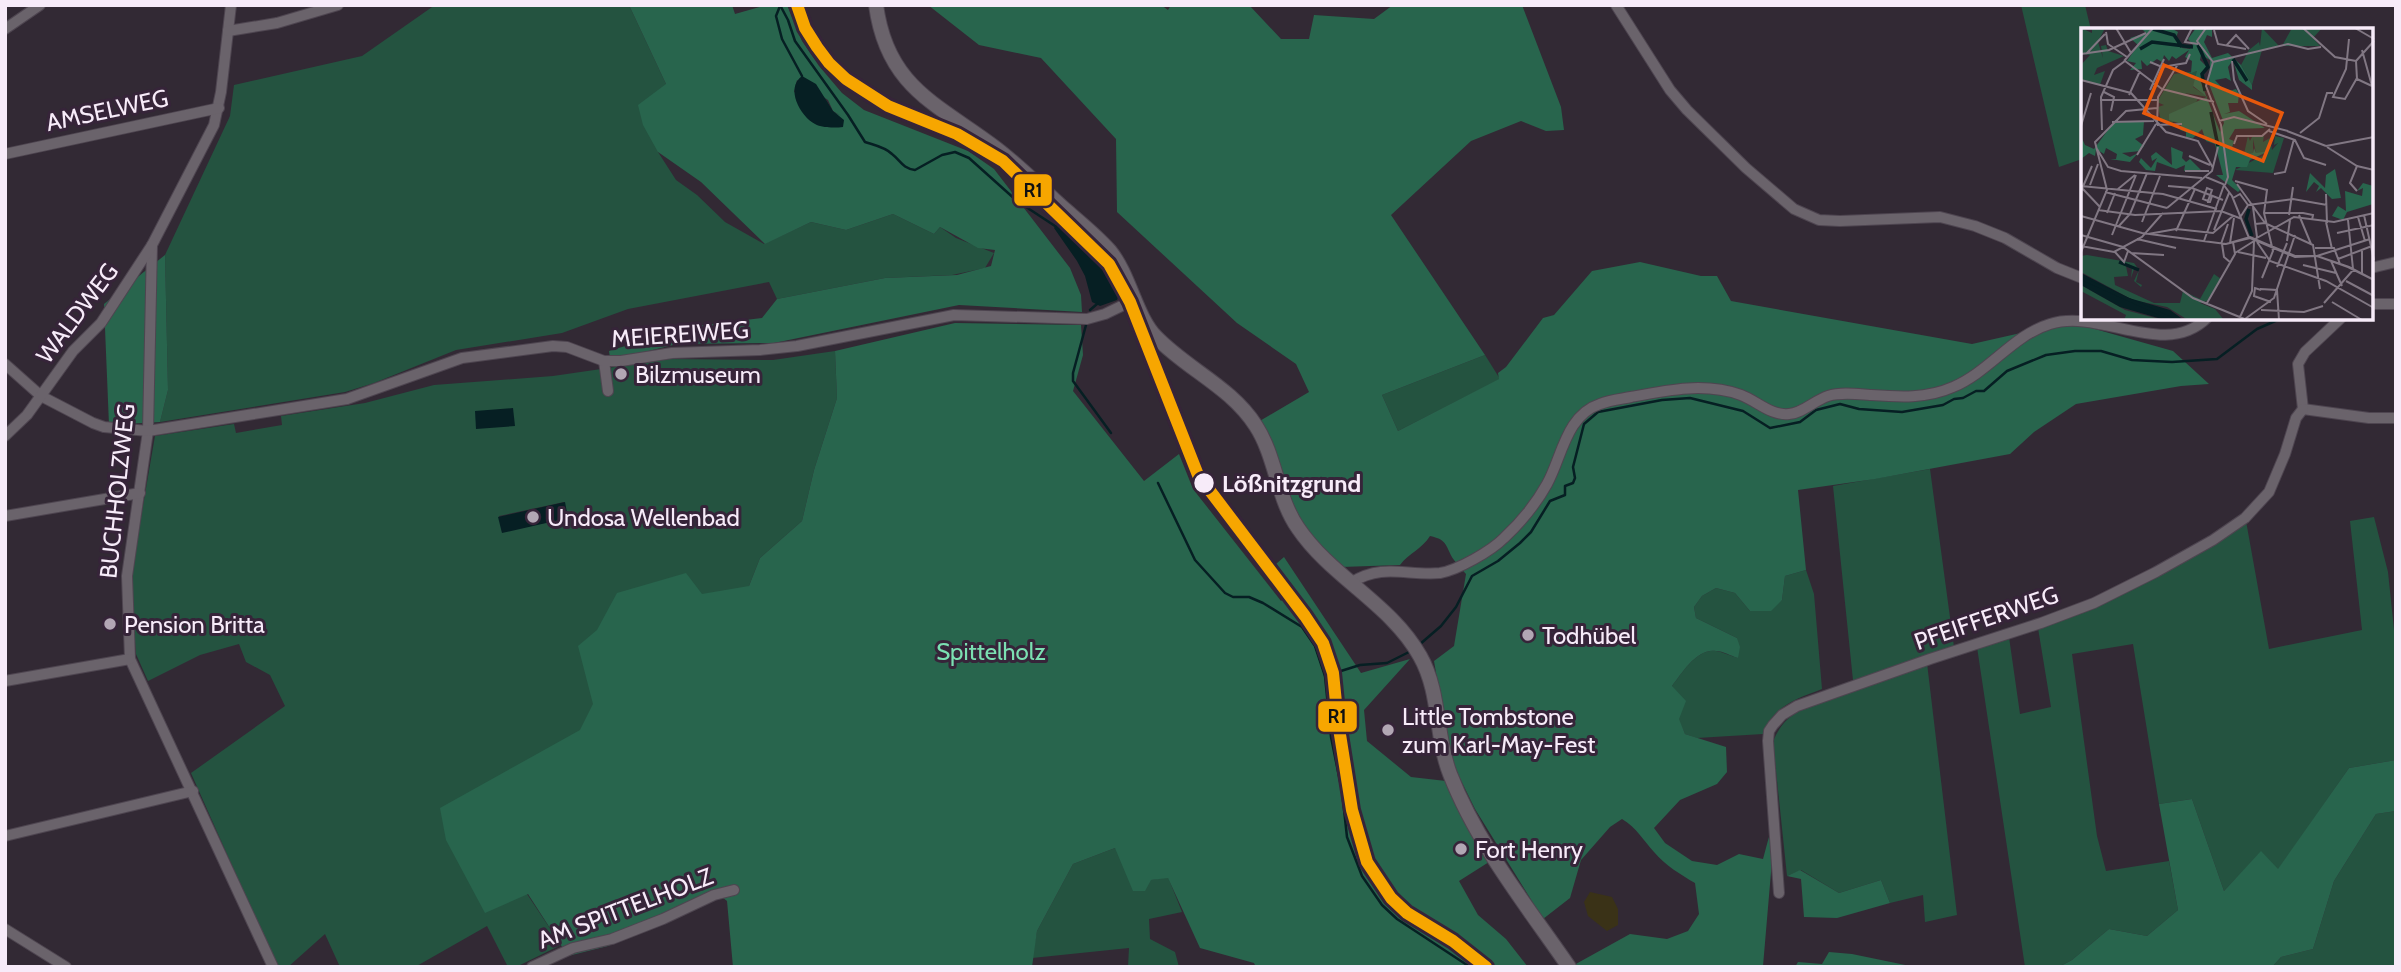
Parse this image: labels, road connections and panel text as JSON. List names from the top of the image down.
{
  "streets": {
    "street": [
      "AMSELWEG",
      "WALDWEG",
      "MEIEREIWEG",
      "BUCHHOLZWEG",
      "PFEIFFERWEG",
      "AM SPITTELHOLZ"
    ]
  },
  "crossings": [
    ["AMSELWEG", "BUCHHOLZWEG"],
    ["WALDWEG", "MEIEREIWEG"],
    ["WALDWEG", "BUCHHOLZWEG"],
    ["MEIEREIWEG", "BUCHHOLZWEG"]
  ],
  "parks": ["Spittelholz"],
  "places": [
    "Bilzmuseum",
    "Lößnitzgrund",
    "Undosa Wellenbad",
    "Pension Britta",
    "Todhübel",
    "Little Tombstone zum Karl-May-Fest",
    "Fort Henry"
  ],
  "lines": ["transit line R1"]
}
